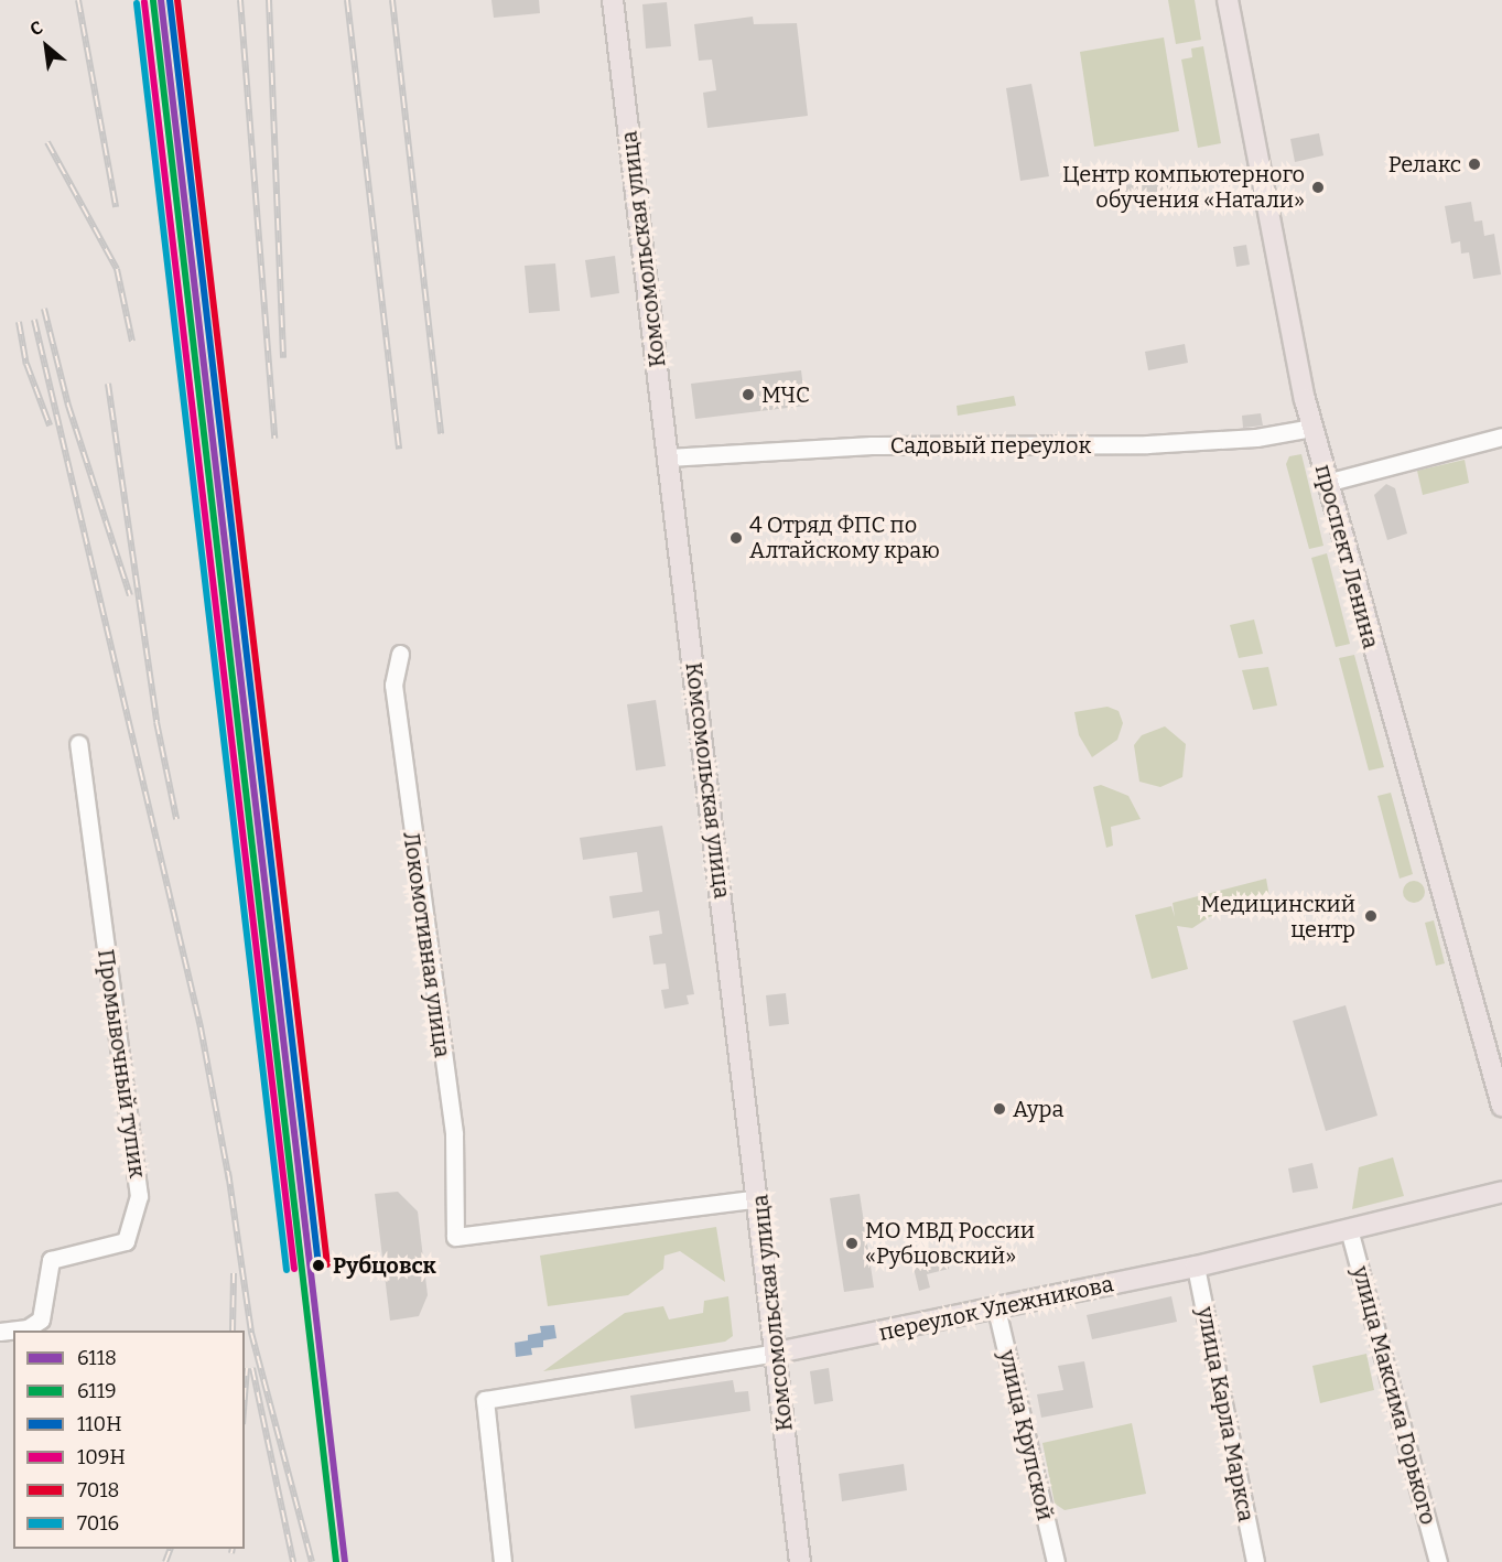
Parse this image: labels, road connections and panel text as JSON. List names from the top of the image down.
{
  "streets": {
    "main road": ["Комсомольская улица", "проспект Ленина", "переулок Улежникова"],
    "street": [
      "Садовый переулок",
      "Локомотивная улица",
      "Промывочный тупик",
      "улица Максима Горького",
      "улица Карла Маркса",
      "улица Крупской"
    ]
  },
  "crossings": [
    ["Комсомольская улица", "Садовый переулок"],
    ["Комсомольская улица", "Локомотивная улица"],
    ["Комсомольская улица", "переулок Улежникова"],
    ["Садовый переулок", "проспект Ленина"],
    ["переулок Улежникова", "улица Максима Горького"],
    ["переулок Улежникова", "улица Карла Маркса"],
    ["переулок Улежникова", "улица Крупской"]
  ],
  "places": [
    "Релакс",
    "Центр компьютерного обучения «Натали»",
    "МЧС",
    "4 Отряд ФПС по Алтайскому краю",
    "Медицинский центр",
    "Аура",
    "МО МВД России «Рубцовский»",
    "Рубцовск"
  ],
  "lines": [
    "transit line 6118",
    "transit line 110Н",
    "transit line 7018",
    "transit line 6119",
    "transit line 109Н",
    "transit line 7016"
  ],
  "legend": [
    "6118",
    "6119",
    "110Н",
    "109Н",
    "7018",
    "7016"
  ],
  "north": "top left"
}
